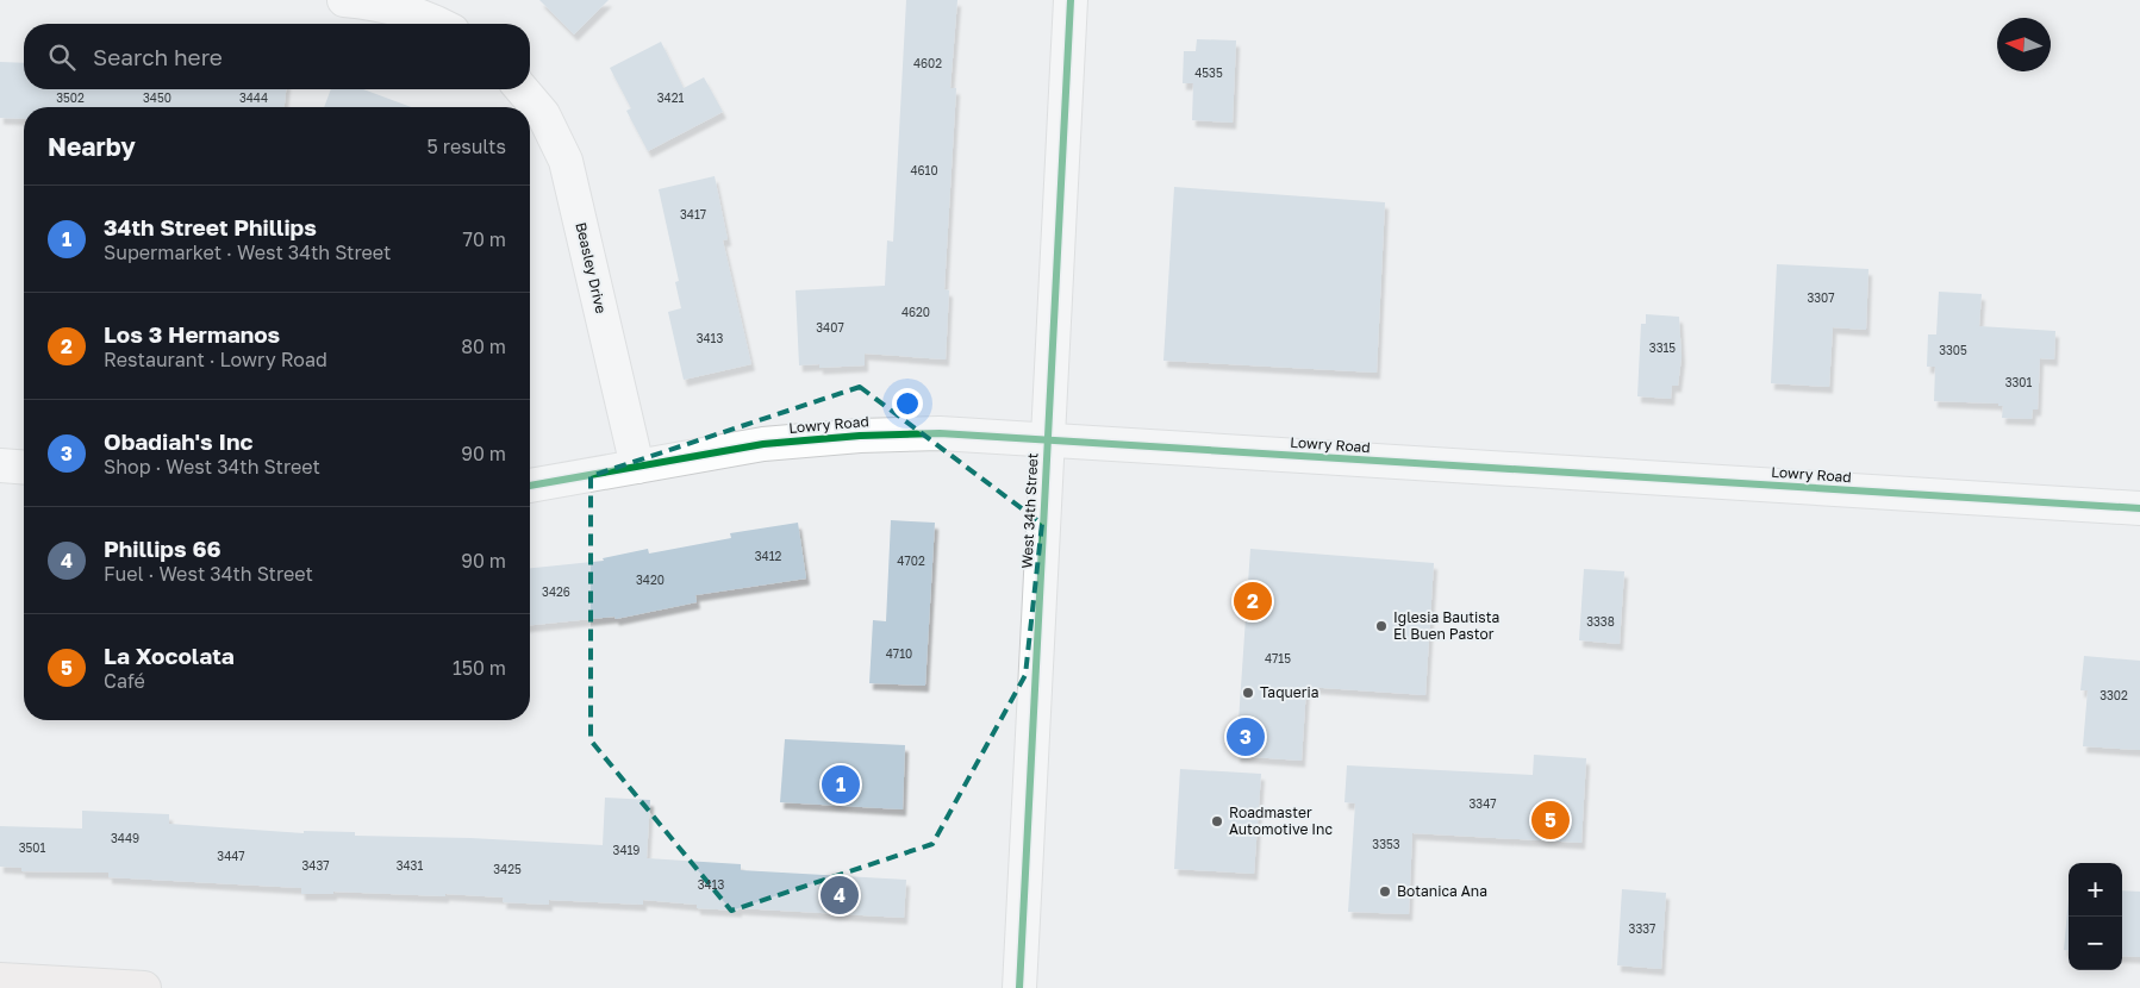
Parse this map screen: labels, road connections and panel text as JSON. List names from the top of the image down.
{
  "streets": {
    "street": ["Beasley Drive", "Lowry Road", "West 34th Street"]
  },
  "crossings": [
    ["Beasley Drive", "Lowry Road"],
    ["Lowry Road", "West 34th Street"]
  ],
  "places": [
    "Iglesia Bautista El Buen Pastor",
    "Taqueria",
    "Roadmaster Automotive Inc",
    "Botanica Ana"
  ],
  "house_numbers": [
    "4602",
    "4535",
    "3502",
    "3450",
    "3444",
    "3421",
    "4610",
    "3417",
    "3307",
    "4620",
    "3407",
    "3413",
    "3315",
    "3305",
    "3301",
    "3412",
    "4702",
    "3420",
    "3426",
    "3338",
    "4710",
    "4715",
    "3302",
    "3347",
    "3449",
    "3353",
    "3501",
    "3419",
    "3447",
    "3437",
    "3431",
    "3425",
    "3413",
    "3337"
  ],
  "north": "left",
  "page": {
    "search": "Search here",
    "heading": ["Nearby", "5 results"],
    "list": [
      {
        "mark": "1",
        "name": "34th Street Phillips",
        "note": "Supermarket · West 34th Street",
        "value": "70 m"
      },
      {
        "mark": "2",
        "name": "Los 3 Hermanos",
        "note": "Restaurant · Lowry Road",
        "value": "80 m"
      },
      {
        "mark": "3",
        "name": "Obadiah's Inc",
        "note": "Shop · West 34th Street",
        "value": "90 m"
      },
      {
        "mark": "4",
        "name": "Phillips 66",
        "note": "Fuel · West 34th Street",
        "value": "90 m"
      },
      {
        "mark": "5",
        "name": "La Xocolata",
        "note": "Café",
        "value": "150 m"
      }
    ],
    "pins": [
      "2",
      "3",
      "1",
      "5",
      "4"
    ],
    "map_buttons": ["+", "−"]
  }
}
